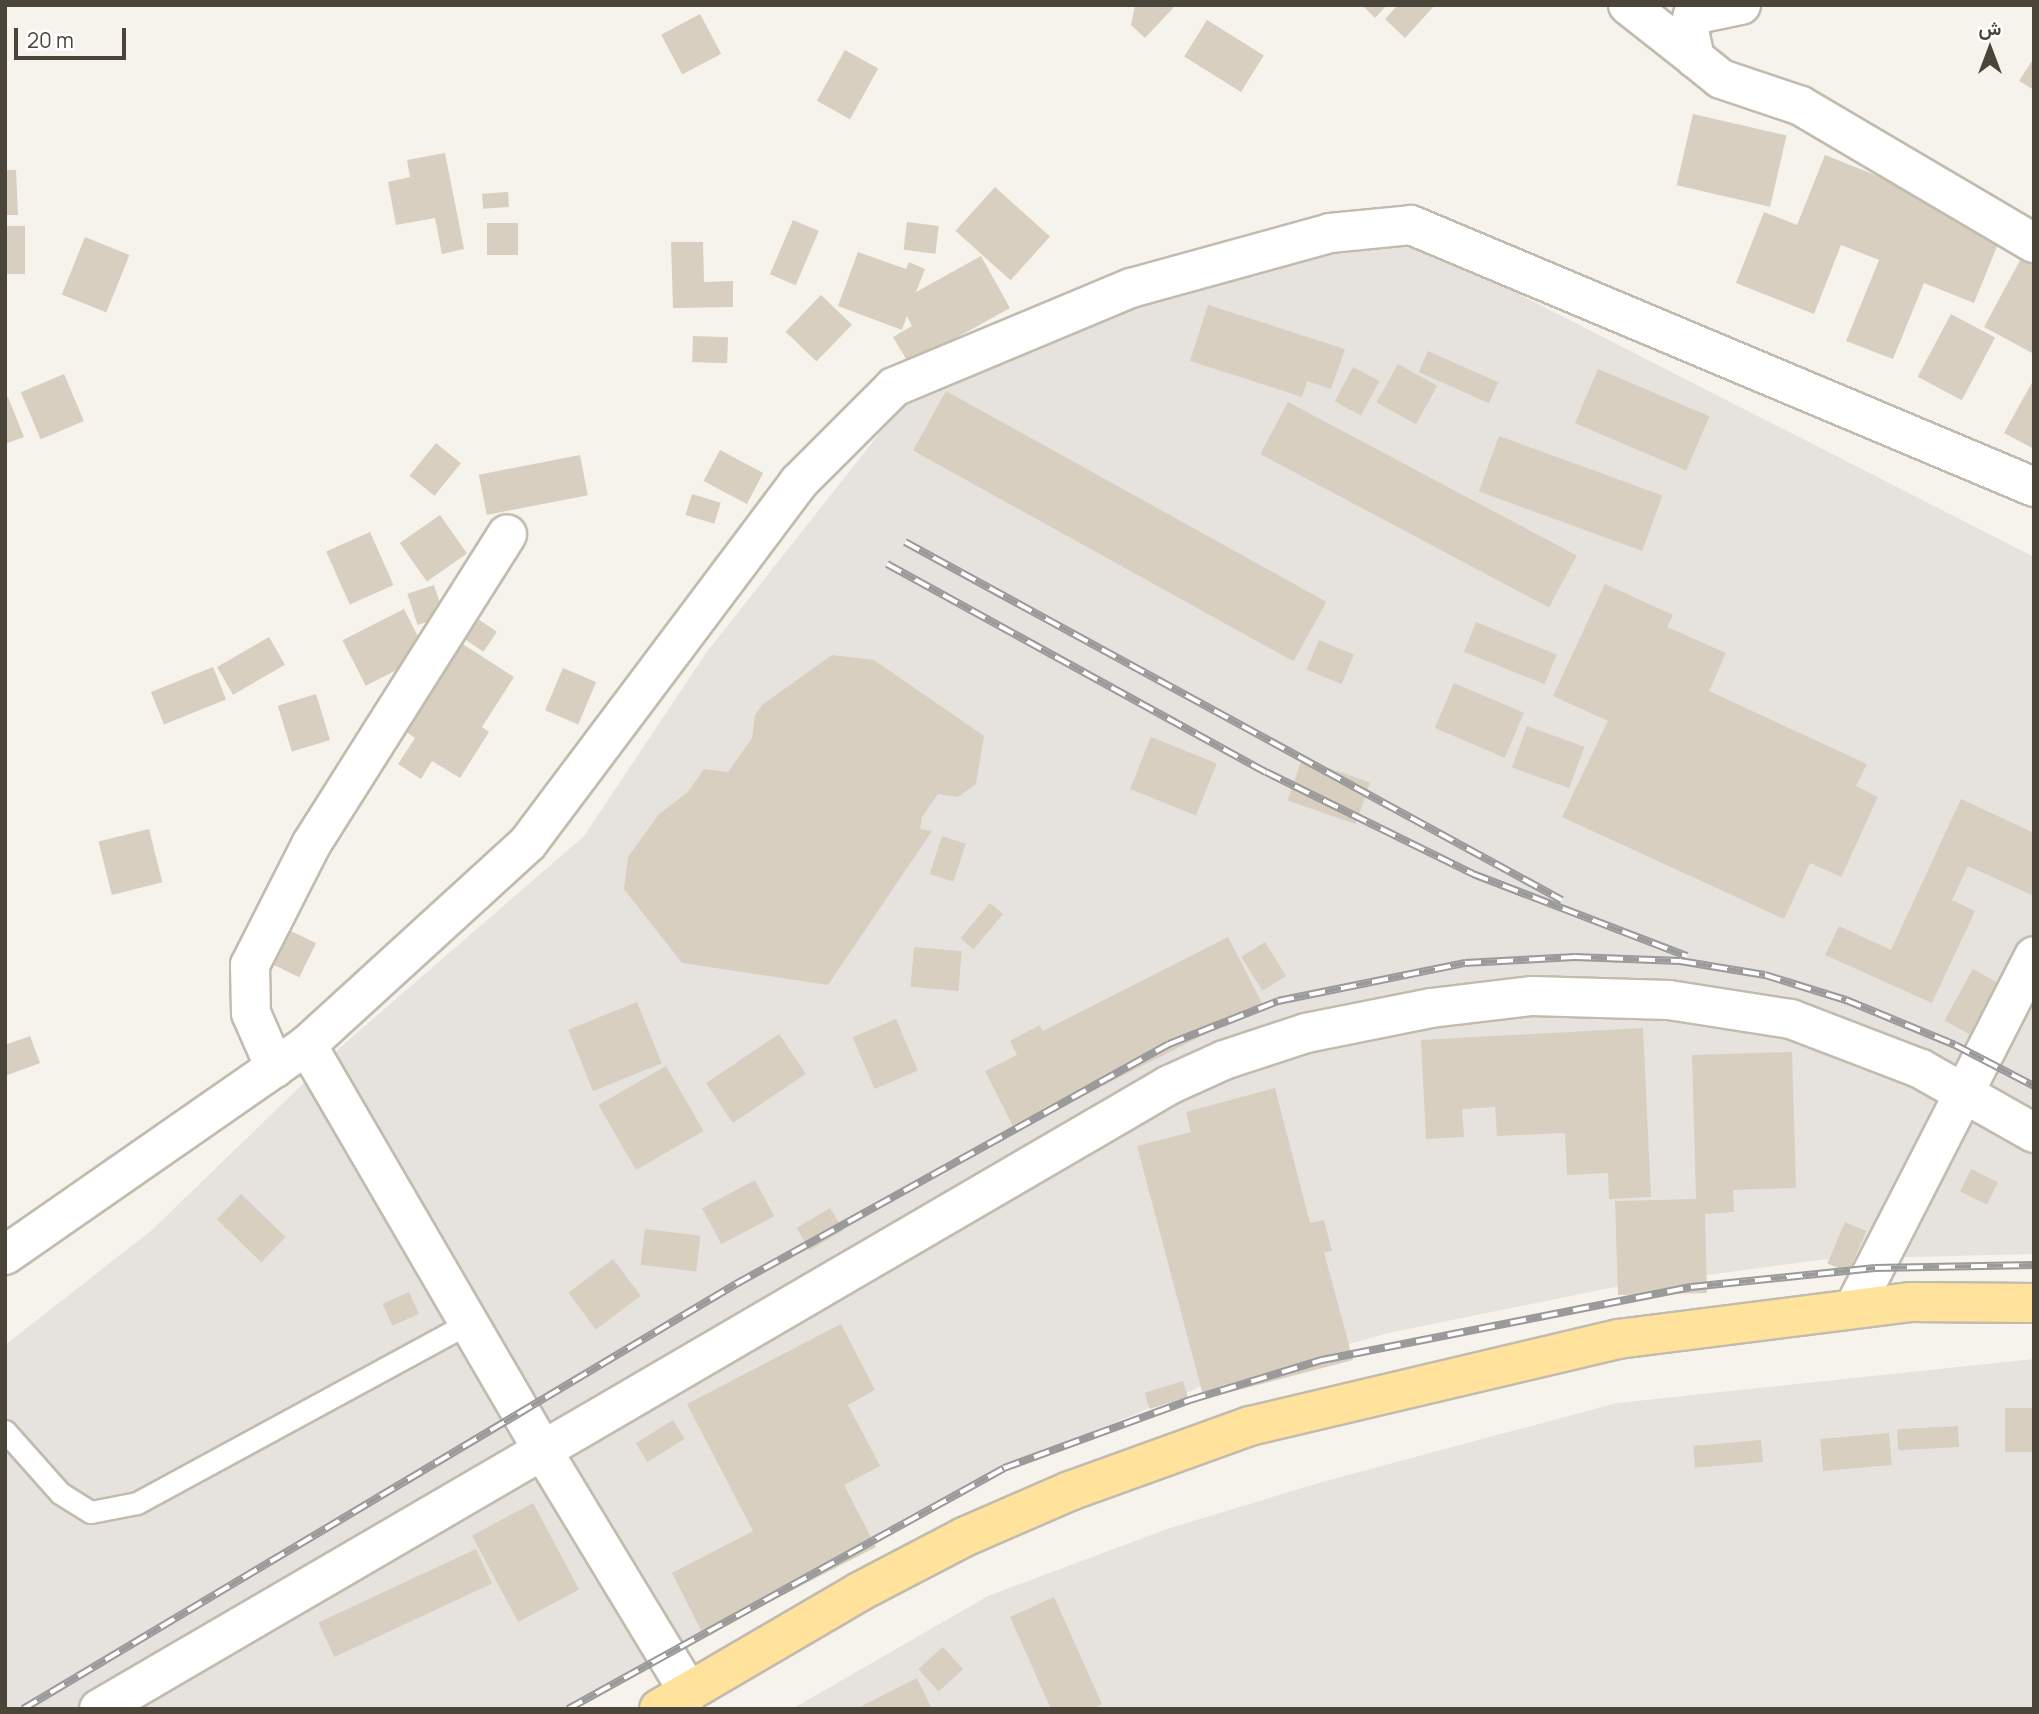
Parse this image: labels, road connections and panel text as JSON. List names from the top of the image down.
{
  "scale_bar": "20 m",
  "north": "top"
}
